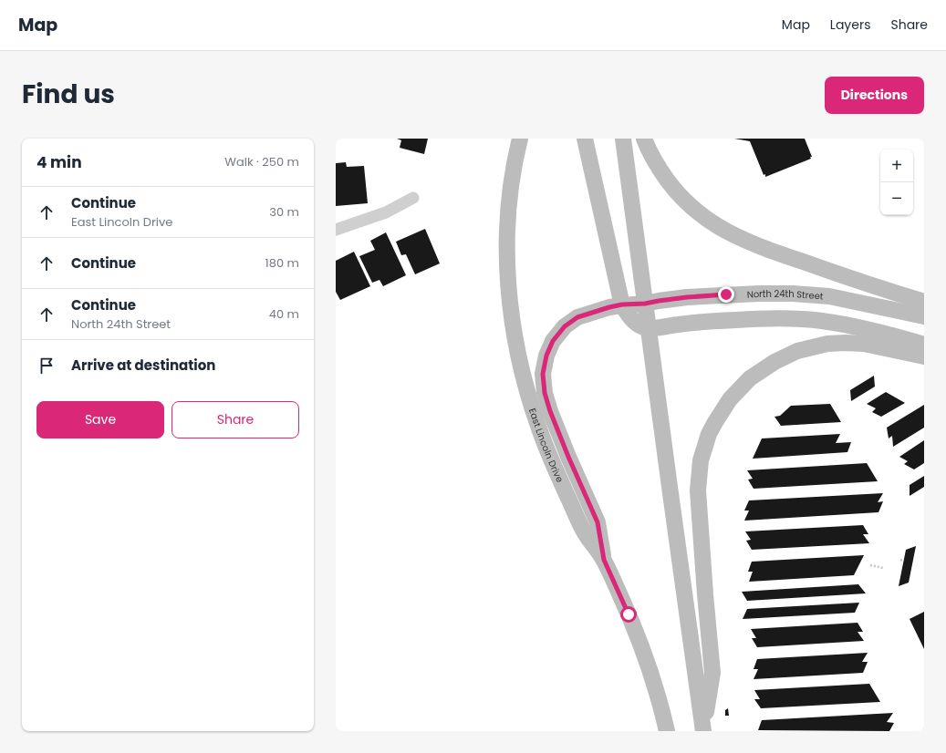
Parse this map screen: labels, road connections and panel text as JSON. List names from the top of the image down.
{
  "streets": {
    "main road": ["North 24th Street", "East Lincoln Drive"]
  },
  "crossings": [
    ["North 24th Street", "East Lincoln Drive"]
  ],
  "page": {
    "header": "Map",
    "nav": ["Map", "Layers", "Share"],
    "title": "Find us",
    "buttons": [
      "Directions",
      ["Save", "Share"]
    ],
    "heading": ["4 min", "Walk · 250 m"],
    "map_buttons": ["+", "−"],
    "list": [
      ["Continue", "East Lincoln Drive", "30 m"],
      ["Continue", "180 m"],
      ["Continue", "North 24th Street", "40 m"],
      "Arrive at destination"
    ]
  }
}
